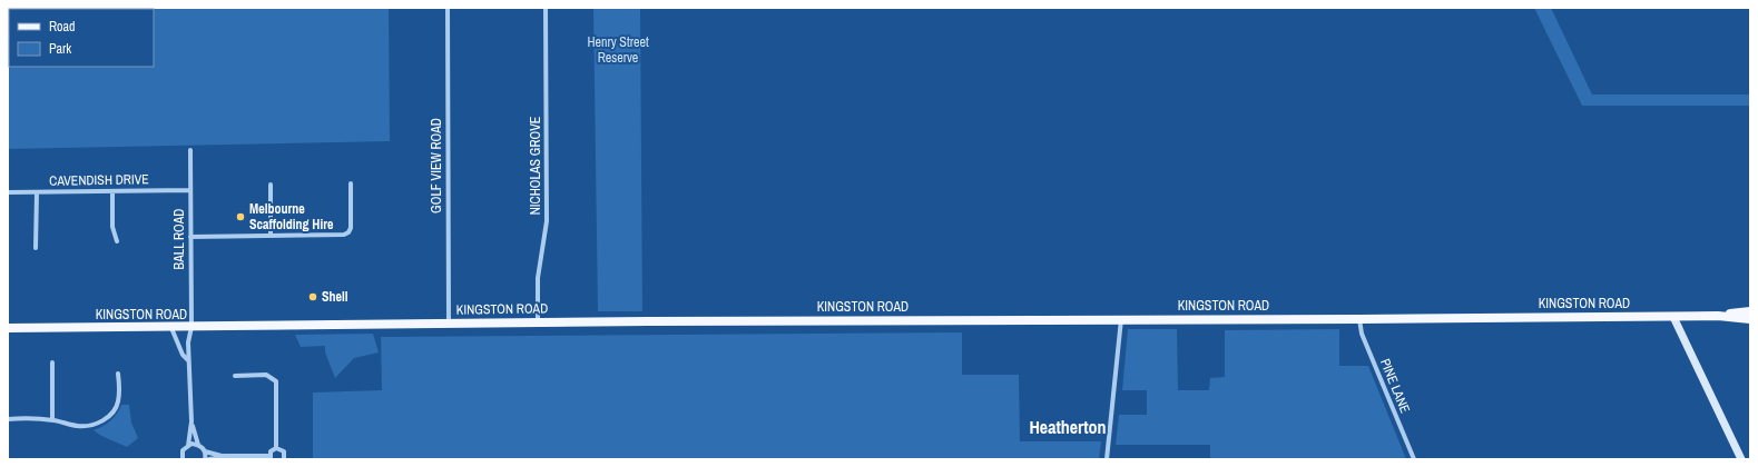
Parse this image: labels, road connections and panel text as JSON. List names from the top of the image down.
{
  "streets": {
    "main road": ["KINGSTON ROAD"],
    "street": [
      "GOLF VIEW ROAD",
      "NICHOLAS GROVE",
      "CAVENDISH DRIVE",
      "BALL ROAD",
      "PINE LANE"
    ]
  },
  "crossings": [
    ["GOLF VIEW ROAD", "KINGSTON ROAD"],
    ["NICHOLAS GROVE", "KINGSTON ROAD"],
    ["CAVENDISH DRIVE", "BALL ROAD"],
    ["BALL ROAD", "KINGSTON ROAD"],
    ["KINGSTON ROAD", "PINE LANE"]
  ],
  "districts": ["Heatherton"],
  "parks": ["Henry Street Reserve"],
  "places": ["Melbourne Scaffolding Hire", "Shell"],
  "legend": ["Road", "Park"]
}
